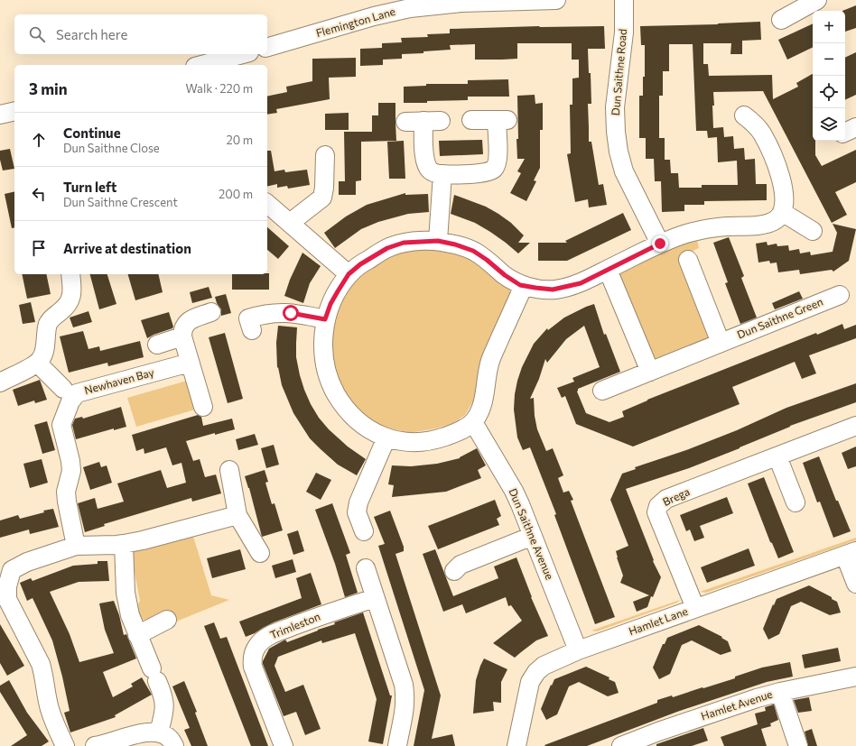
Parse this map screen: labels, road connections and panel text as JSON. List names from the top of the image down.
{
  "streets": {
    "street": [
      "Flemington Lane",
      "Dun Saithne Road",
      "Dun Saithne Green",
      "Newhaven Bay",
      "Brega",
      "Dun Saithne Avenue",
      "Hamlet Lane",
      "Trimleston",
      "Hamlet Avenue"
    ]
  },
  "crossings": [
    ["Brega", "Hamlet Lane"],
    ["Dun Saithne Avenue", "Hamlet Lane"]
  ],
  "page": {
    "map_buttons": ["+", "−"],
    "search": "Search here",
    "heading": ["3 min", "Walk · 220 m"],
    "list": [
      ["Continue", "Dun Saithne Close", "20 m"],
      ["Turn left", "Dun Saithne Crescent", "200 m"],
      "Arrive at destination"
    ]
  }
}
